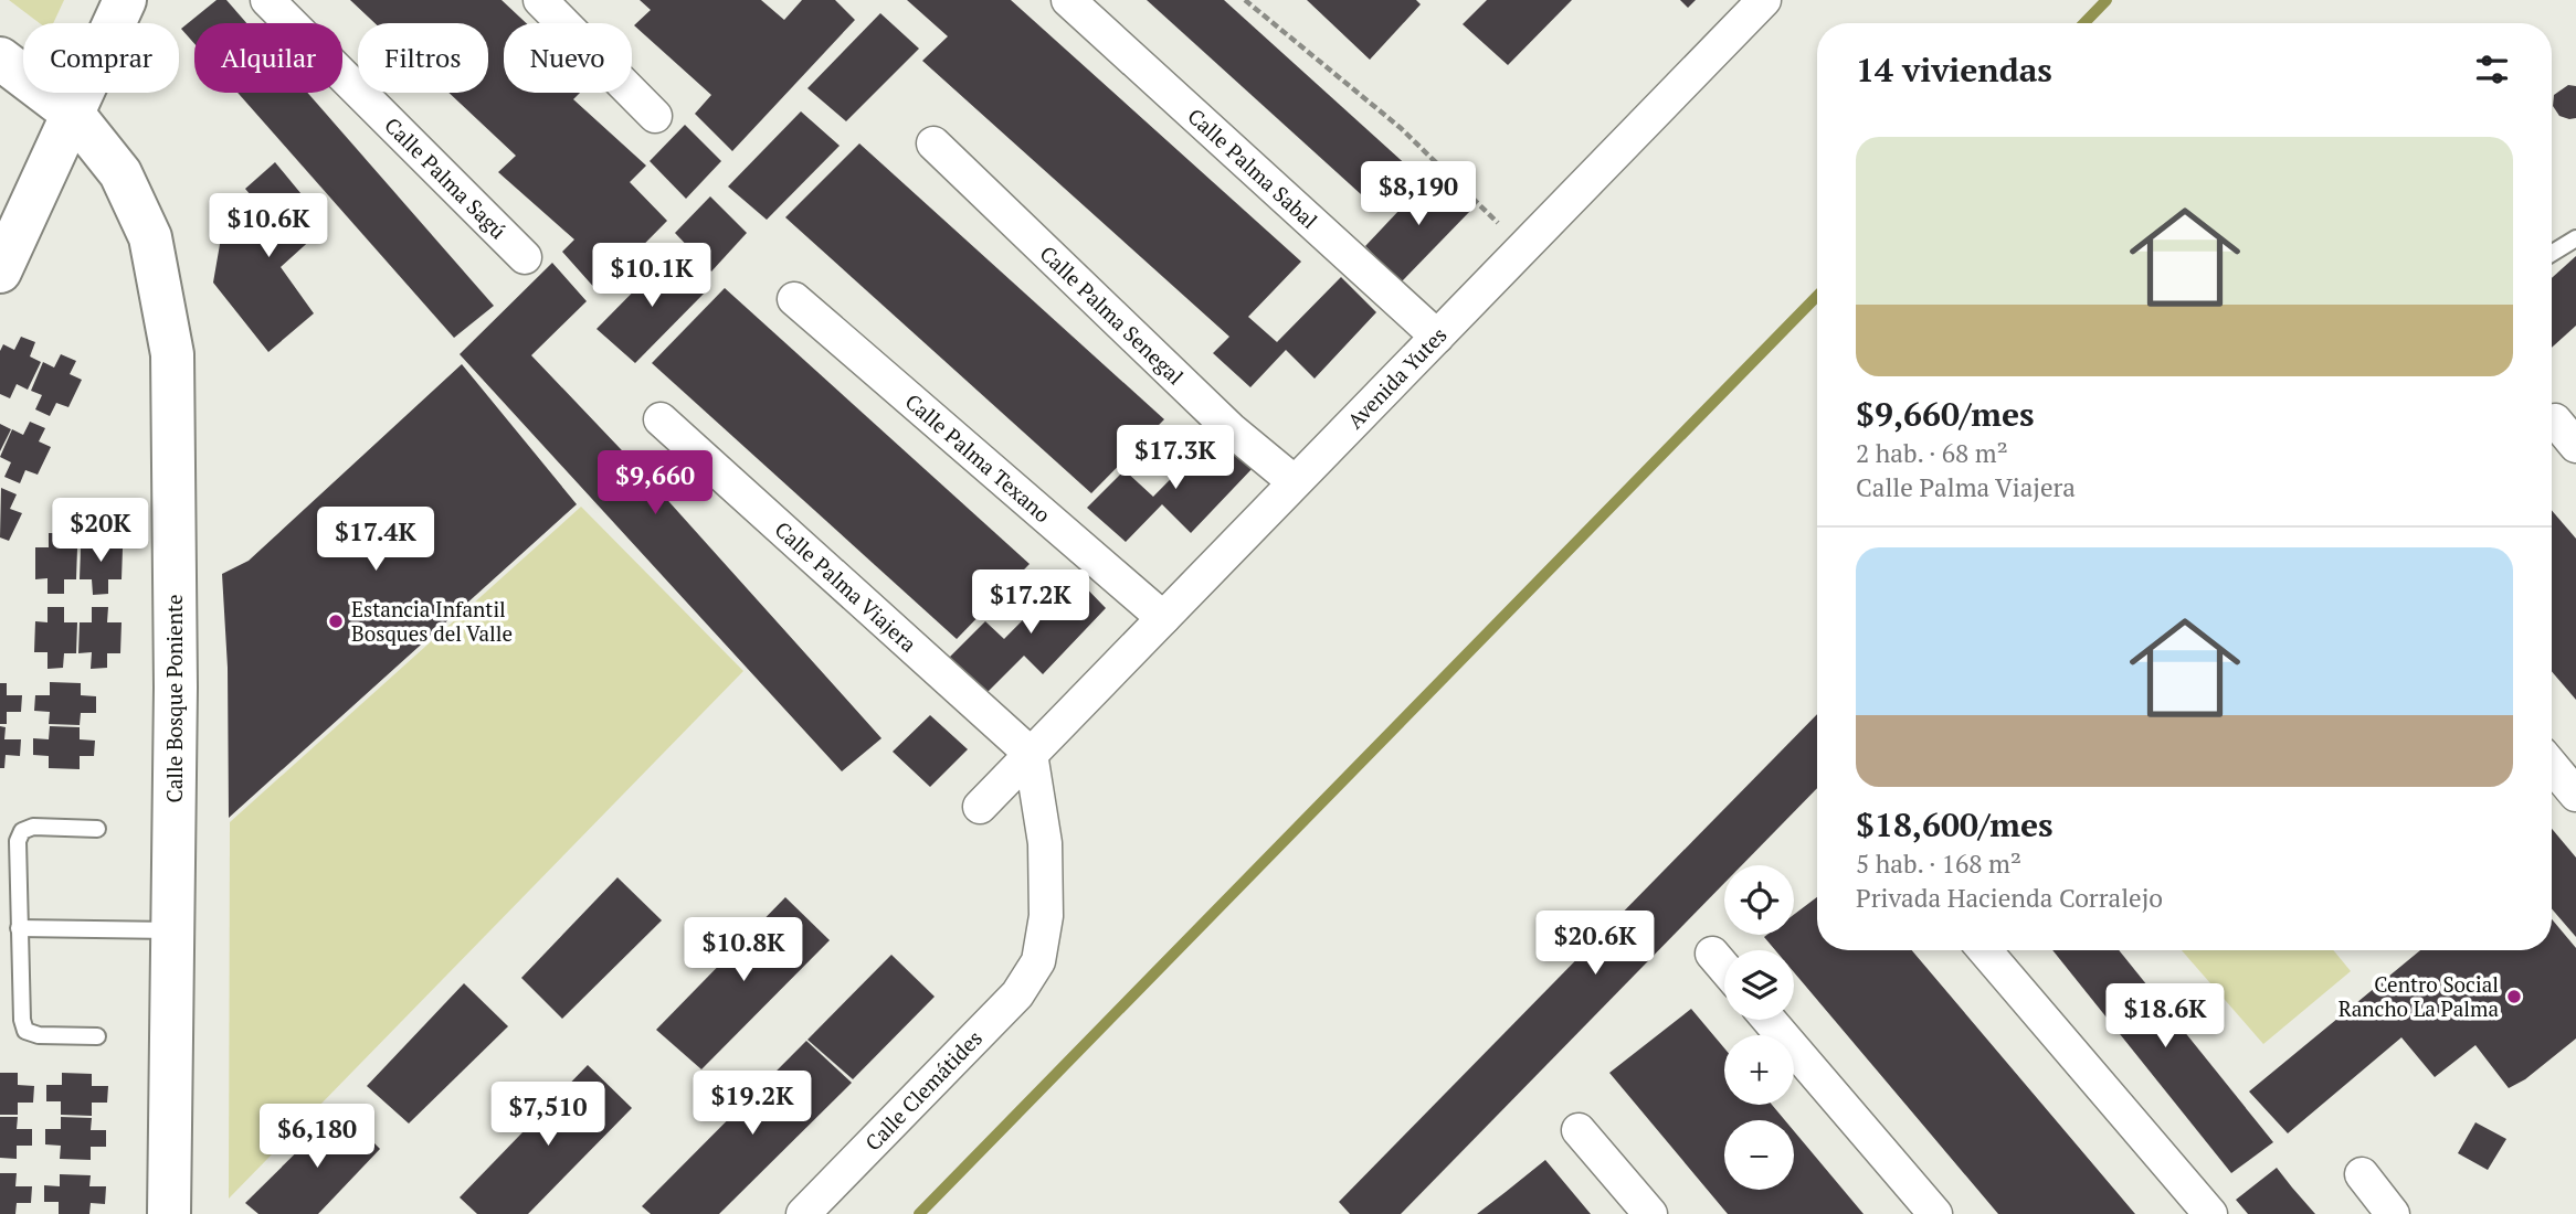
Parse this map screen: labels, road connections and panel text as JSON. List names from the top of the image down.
{
  "streets": {
    "street": [
      "Calle Palma Sabal",
      "Calle Palma Sagú",
      "Calle Palma Senegal",
      "Avenida Yutes",
      "Calle Palma Texano",
      "Calle Palma Viajera",
      "Calle Bosque Poniente",
      "Calle Clemátides"
    ]
  },
  "crossings": [
    ["Calle Palma Sabal", "Avenida Yutes"],
    ["Calle Palma Senegal", "Avenida Yutes"],
    ["Avenida Yutes", "Calle Palma Texano"],
    ["Avenida Yutes", "Calle Palma Viajera"],
    ["Avenida Yutes", "Calle Clemátides"],
    ["Calle Palma Viajera", "Calle Clemátides"]
  ],
  "places": ["Estancia Infantil Bosques del Valle", "Centro Social Rancho La Palma"],
  "page": {
    "chip": [
      "Comprar",
      "Alquilar",
      "Filtros",
      "Nuevo"
    ],
    "heading": "14 viviendas",
    "list": [
      {
        "name": "$9,660/mes",
        "note": "2 hab. · 68 m² · Calle Palma Viajera"
      },
      {
        "name": "$18,600/mes",
        "note": "5 hab. · 168 m² · Privada Hacienda Corralejo"
      }
    ],
    "price": [
      "$8,190",
      "$10.6K",
      "$10.1K",
      "$17.3K",
      "$9,660",
      "$20K",
      "$17.4K",
      "$17.2K",
      "$20.6K",
      "$10.8K",
      "$18.6K",
      "$19.2K",
      "$7,510",
      "$6,180"
    ],
    "map_buttons": ["+", "−"]
  }
}
